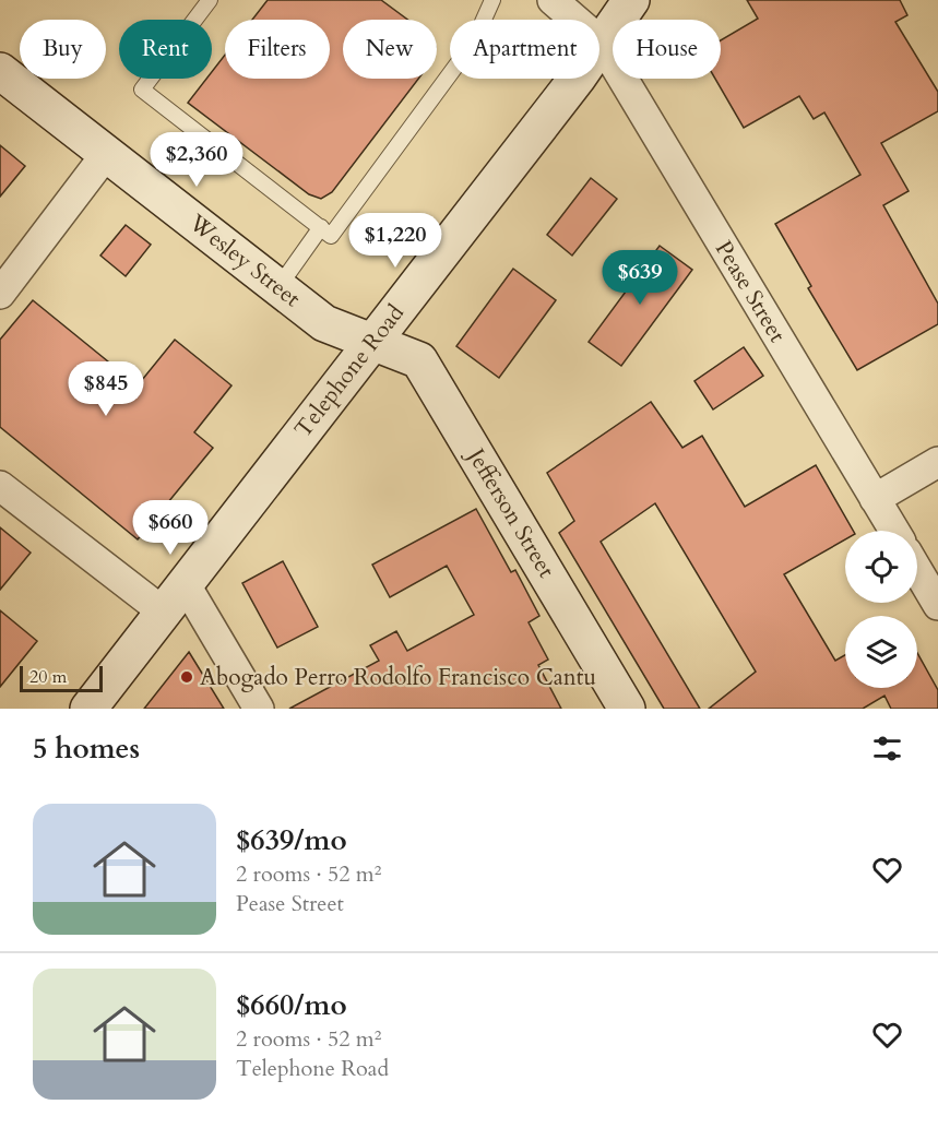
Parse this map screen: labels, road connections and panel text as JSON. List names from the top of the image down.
{
  "streets": {
    "street": [
      "Wesley Street",
      "Pease Street",
      "Telephone Road",
      "Jefferson Street"
    ]
  },
  "crossings": [
    ["Wesley Street", "Telephone Road"],
    ["Wesley Street", "Jefferson Street"],
    ["Pease Street", "Telephone Road"],
    ["Telephone Road", "Jefferson Street"]
  ],
  "places": ["Abogado Perro Rodolfo Francisco Cantu"],
  "scale_bar": "20 m",
  "page": {
    "chip": [
      "Buy",
      "Rent",
      "Filters",
      "New",
      "Apartment",
      "House"
    ],
    "price": [
      "$2,360",
      "$1,220",
      "$639",
      "$845",
      "$660"
    ],
    "scale": "20 m",
    "heading": "5 homes",
    "list": [
      {
        "name": "$639/mo",
        "note": "2 rooms · 52 m² · Pease Street"
      },
      {
        "name": "$660/mo",
        "note": "2 rooms · 52 m² · Telephone Road"
      }
    ]
  }
}
